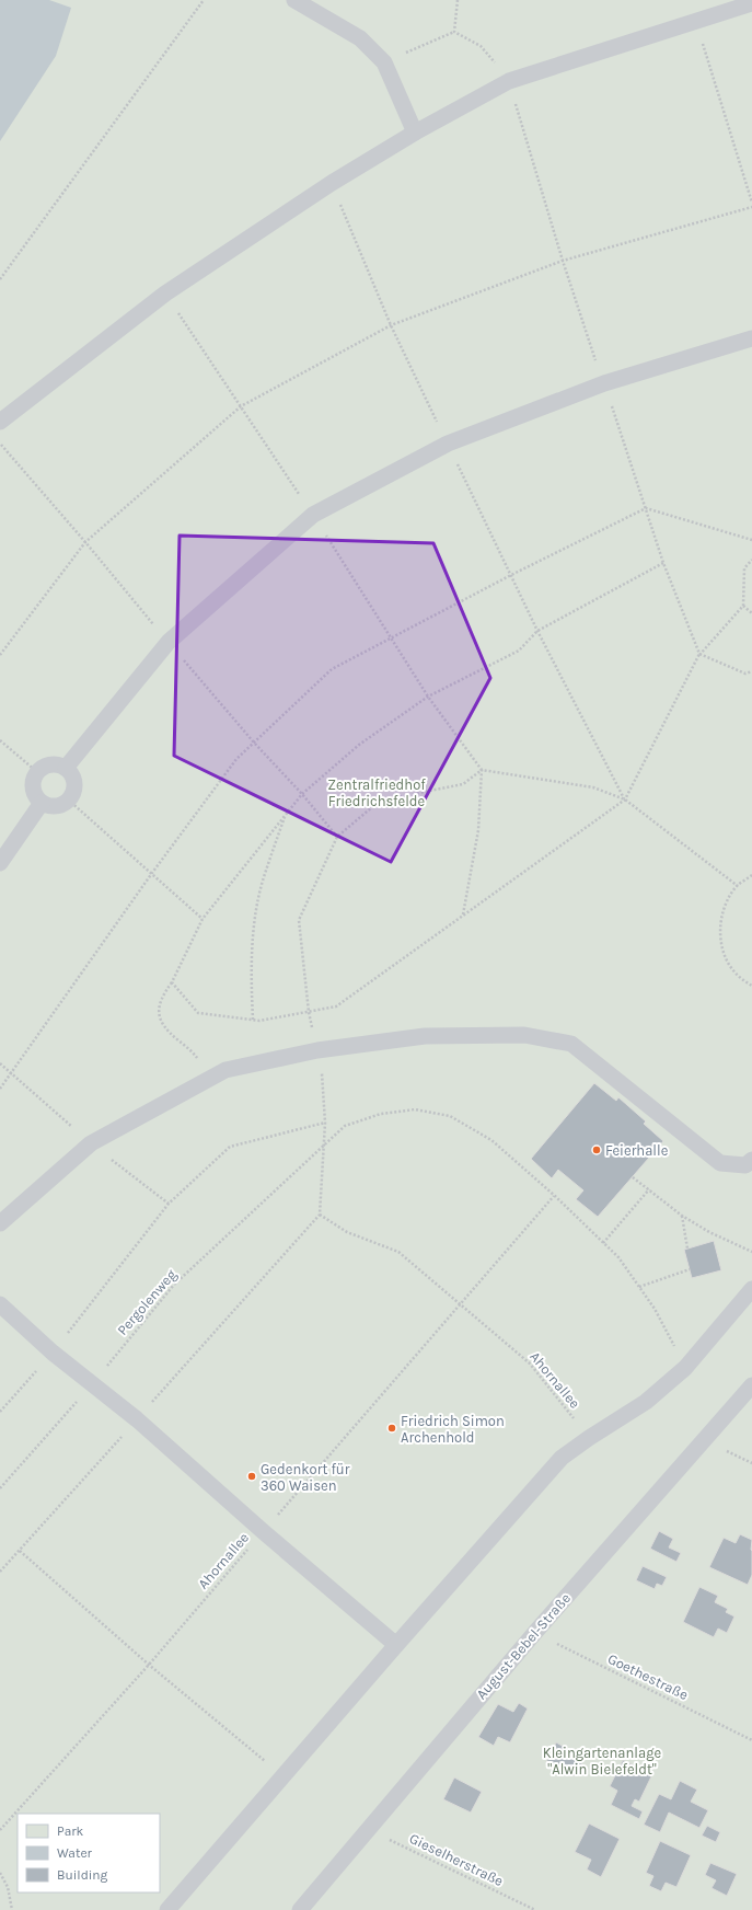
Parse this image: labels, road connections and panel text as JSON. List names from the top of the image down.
{
  "streets": {
    "lane": ["August-Bebel-Straße"],
    "path": [
      "Pergolenweg",
      "Ahornallee",
      "Goethestraße",
      "Gieselherstraße"
    ]
  },
  "crossings": [
    ["Pergolenweg", "Ahornallee"],
    ["August-Bebel-Straße", "Goethestraße"],
    ["August-Bebel-Straße", "Gieselherstraße"]
  ],
  "parks": ["Zentralfriedhof Friedrichsfelde", "Kleingartenanlage \"Alwin Bielefeldt\""],
  "places": ["Feierhalle", "Friedrich Simon Archenhold", "Gedenkort für 360 Waisen"],
  "legend": ["Park", "Water", "Building"]
}
